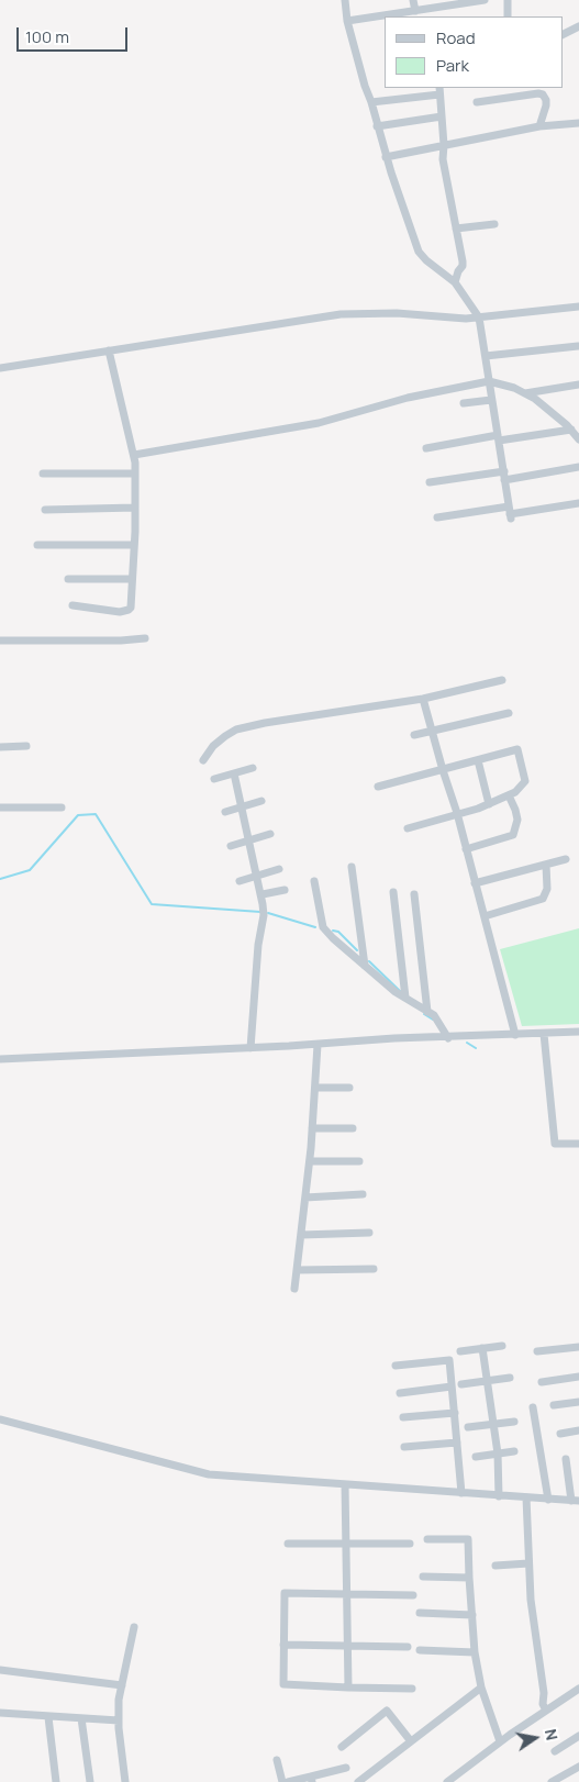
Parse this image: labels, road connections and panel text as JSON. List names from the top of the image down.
{
  "legend": ["Road", "Park"],
  "scale_bar": "100 m",
  "north": "right"
}
